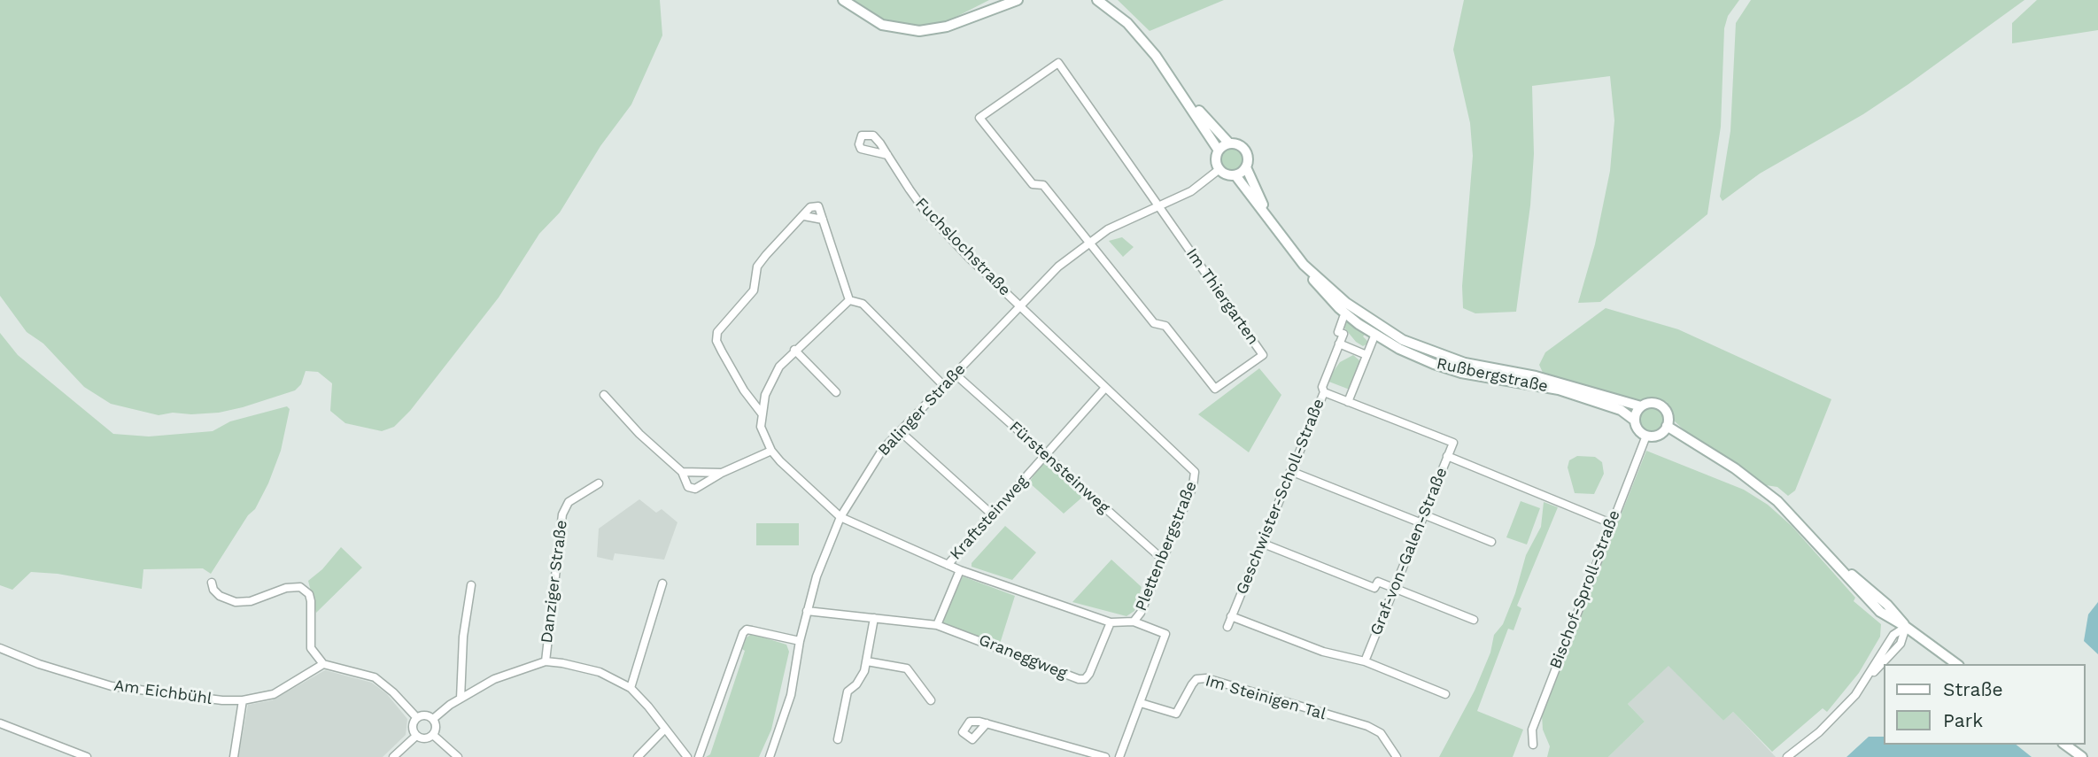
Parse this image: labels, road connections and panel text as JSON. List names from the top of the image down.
{
  "streets": {
    "street": [
      "Fuchslochstraße",
      "Im Thiergarten",
      "Rußbergstraße",
      "Balinger Straße",
      "Fürstensteinweg",
      "Geschwister-Scholl-Straße",
      "Kraftsteinweg",
      "Plettenbergstraße",
      "Graf-von-Galen-Straße",
      "Danziger Straße",
      "Bischof-Sproll-Straße",
      "Graneggweg",
      "Am Eichbühl",
      "Im Steinigen Tal"
    ]
  },
  "crossings": [
    ["Fuchslochstraße", "Balinger Straße"],
    ["Fuchslochstraße", "Plettenbergstraße"],
    ["Im Thiergarten", "Balinger Straße"],
    ["Rußbergstraße", "Balinger Straße"],
    ["Rußbergstraße", "Bischof-Sproll-Straße"],
    ["Balinger Straße", "Fürstensteinweg"],
    ["Balinger Straße", "Plettenbergstraße"],
    ["Balinger Straße", "Graneggweg"],
    ["Fürstensteinweg", "Kraftsteinweg"],
    ["Fürstensteinweg", "Plettenbergstraße"],
    ["Geschwister-Scholl-Straße", "Graf-von-Galen-Straße"],
    ["Kraftsteinweg", "Plettenbergstraße"],
    ["Plettenbergstraße", "Graneggweg"]
  ],
  "legend": ["Straße", "Park"]
}
